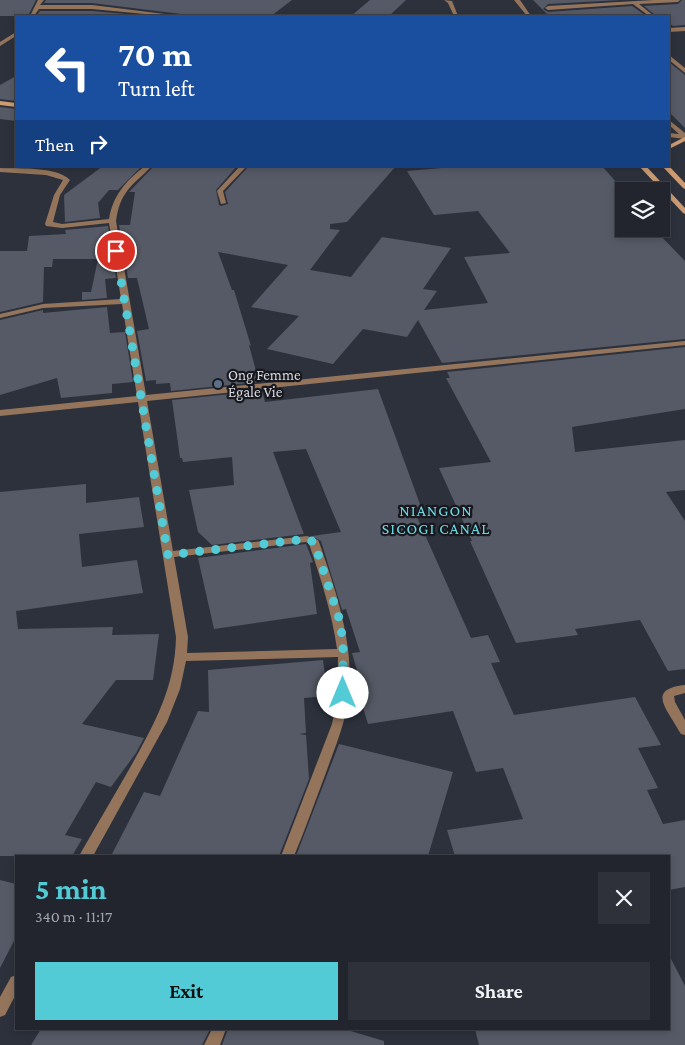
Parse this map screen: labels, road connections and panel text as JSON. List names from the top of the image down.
{
  "districts": ["NIANGON SICOGI CANAL"],
  "places": ["Ong Femme Égale Vie"],
  "page": {
    "turn": ["70 m", "Turn left"],
    "then": "Then",
    "heading": ["5 min", "340 m · 11:17"],
    "buttons": ["Exit", "Share"]
  }
}
